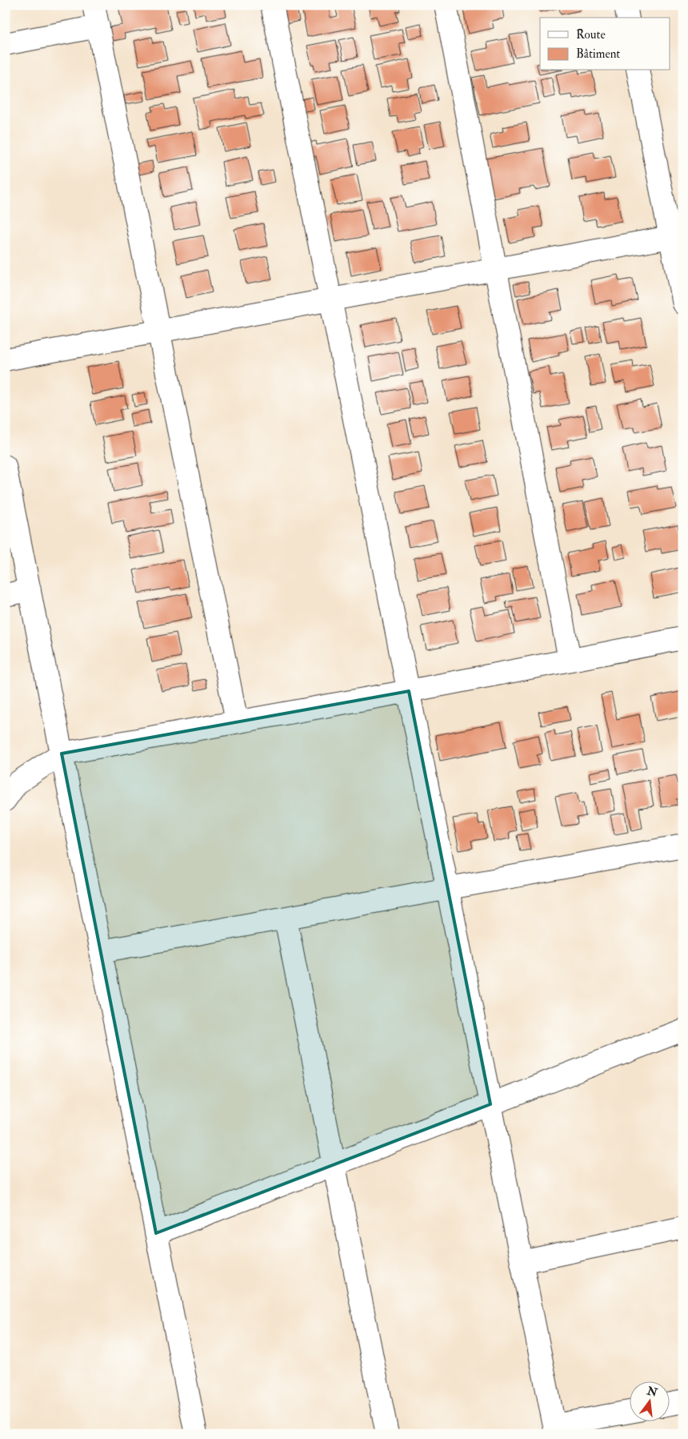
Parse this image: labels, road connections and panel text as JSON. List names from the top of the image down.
{
  "legend": ["Route", "Bâtiment"],
  "north": "top"
}
